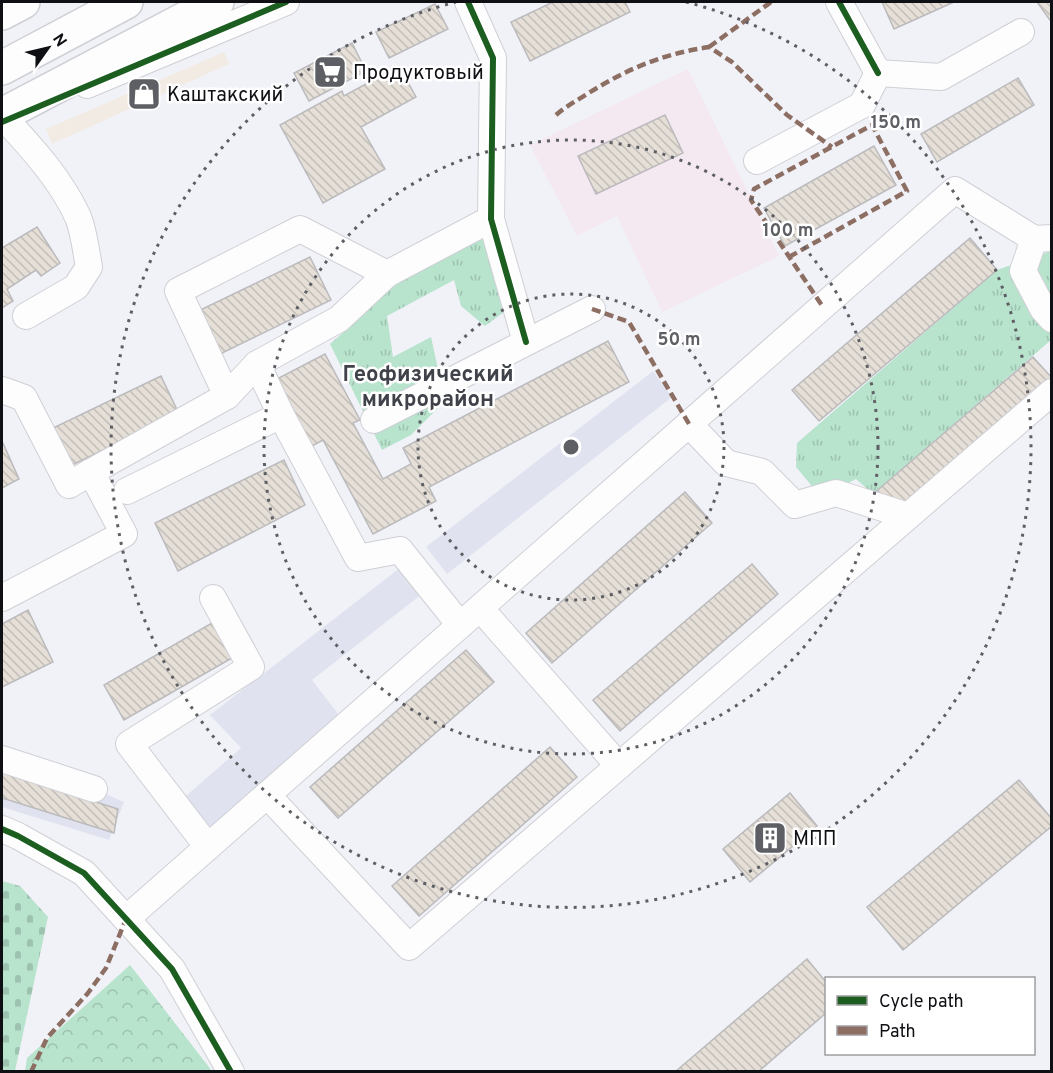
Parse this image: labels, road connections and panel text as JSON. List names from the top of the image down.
{
  "districts": ["Геофизический микрорайон"],
  "places": {
    "supermarket": ["Продуктовый"],
    "shop": ["Каштакский"],
    "building": ["МПП"]
  },
  "legend": ["Cycle path", "Path"],
  "north": "top right",
  "rings": ["150 m", "100 m", "50 m"]
}
